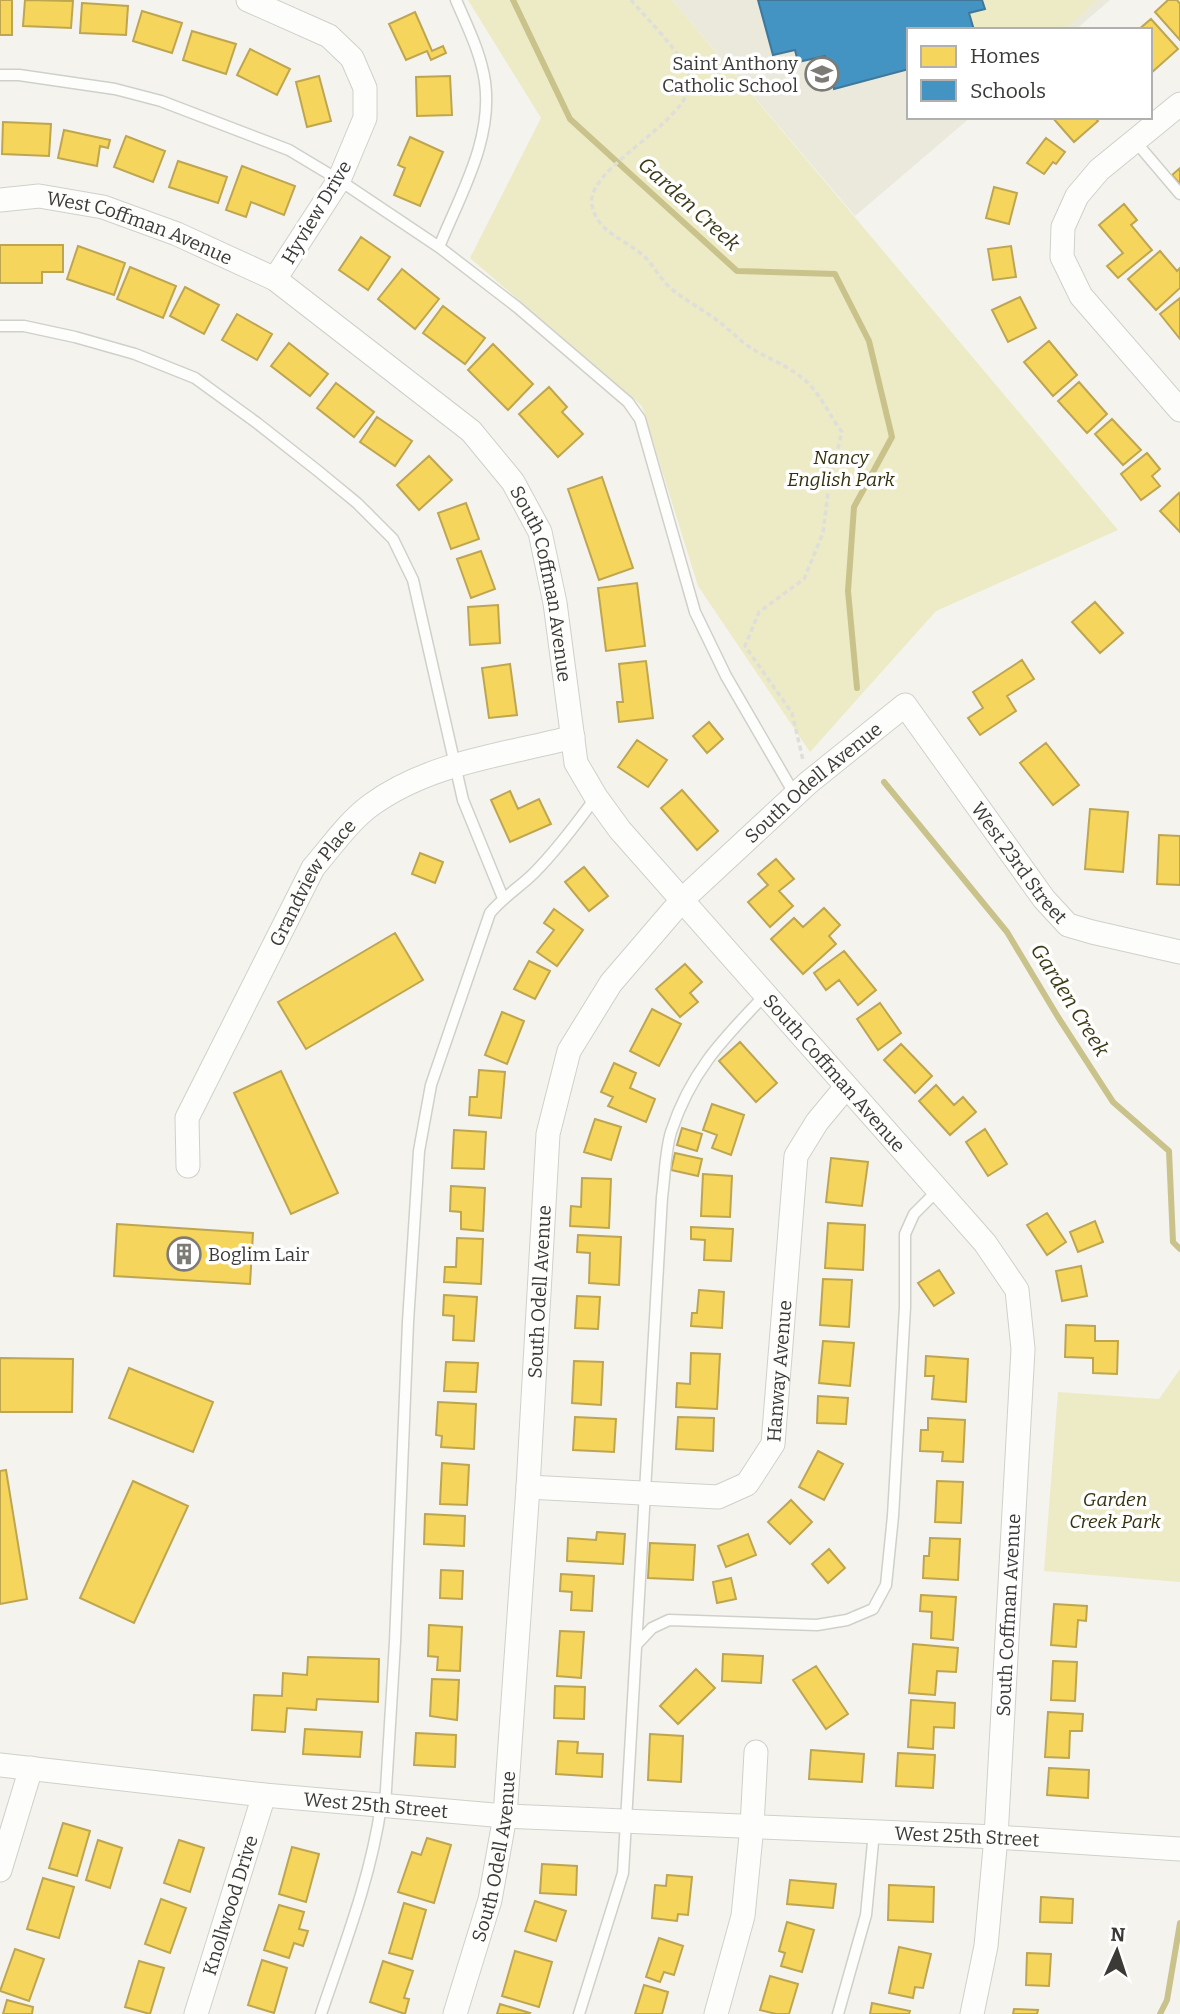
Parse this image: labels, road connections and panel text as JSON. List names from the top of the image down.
{
  "streets": {
    "street": [
      "Hyview Drive",
      "West Coffman Avenue",
      "South Coffman Avenue",
      "South Odell Avenue",
      "West 23rd Street",
      "Grandview Place",
      "Hanway Avenue",
      "West 25th Street",
      "Knollwood Drive"
    ]
  },
  "crossings": [
    ["Hyview Drive", "West Coffman Avenue"],
    ["Hyview Drive", "South Coffman Avenue"],
    ["West Coffman Avenue", "South Coffman Avenue"],
    ["South Coffman Avenue", "South Odell Avenue"],
    ["South Coffman Avenue", "Grandview Place"],
    ["South Coffman Avenue", "Hanway Avenue"],
    ["South Coffman Avenue", "West 25th Street"],
    ["South Odell Avenue", "West 23rd Street"],
    ["South Odell Avenue", "Hanway Avenue"],
    ["South Odell Avenue", "West 25th Street"],
    ["West 25th Street", "Knollwood Drive"]
  ],
  "water": ["Garden Creek"],
  "parks": ["Nancy English Park", "Garden Creek Park"],
  "places": {
    "school or university": ["Saint Anthony Catholic School"],
    "building": ["Boglim Lair"]
  },
  "legend": ["Homes", "Schools"],
  "north": "top"
}
